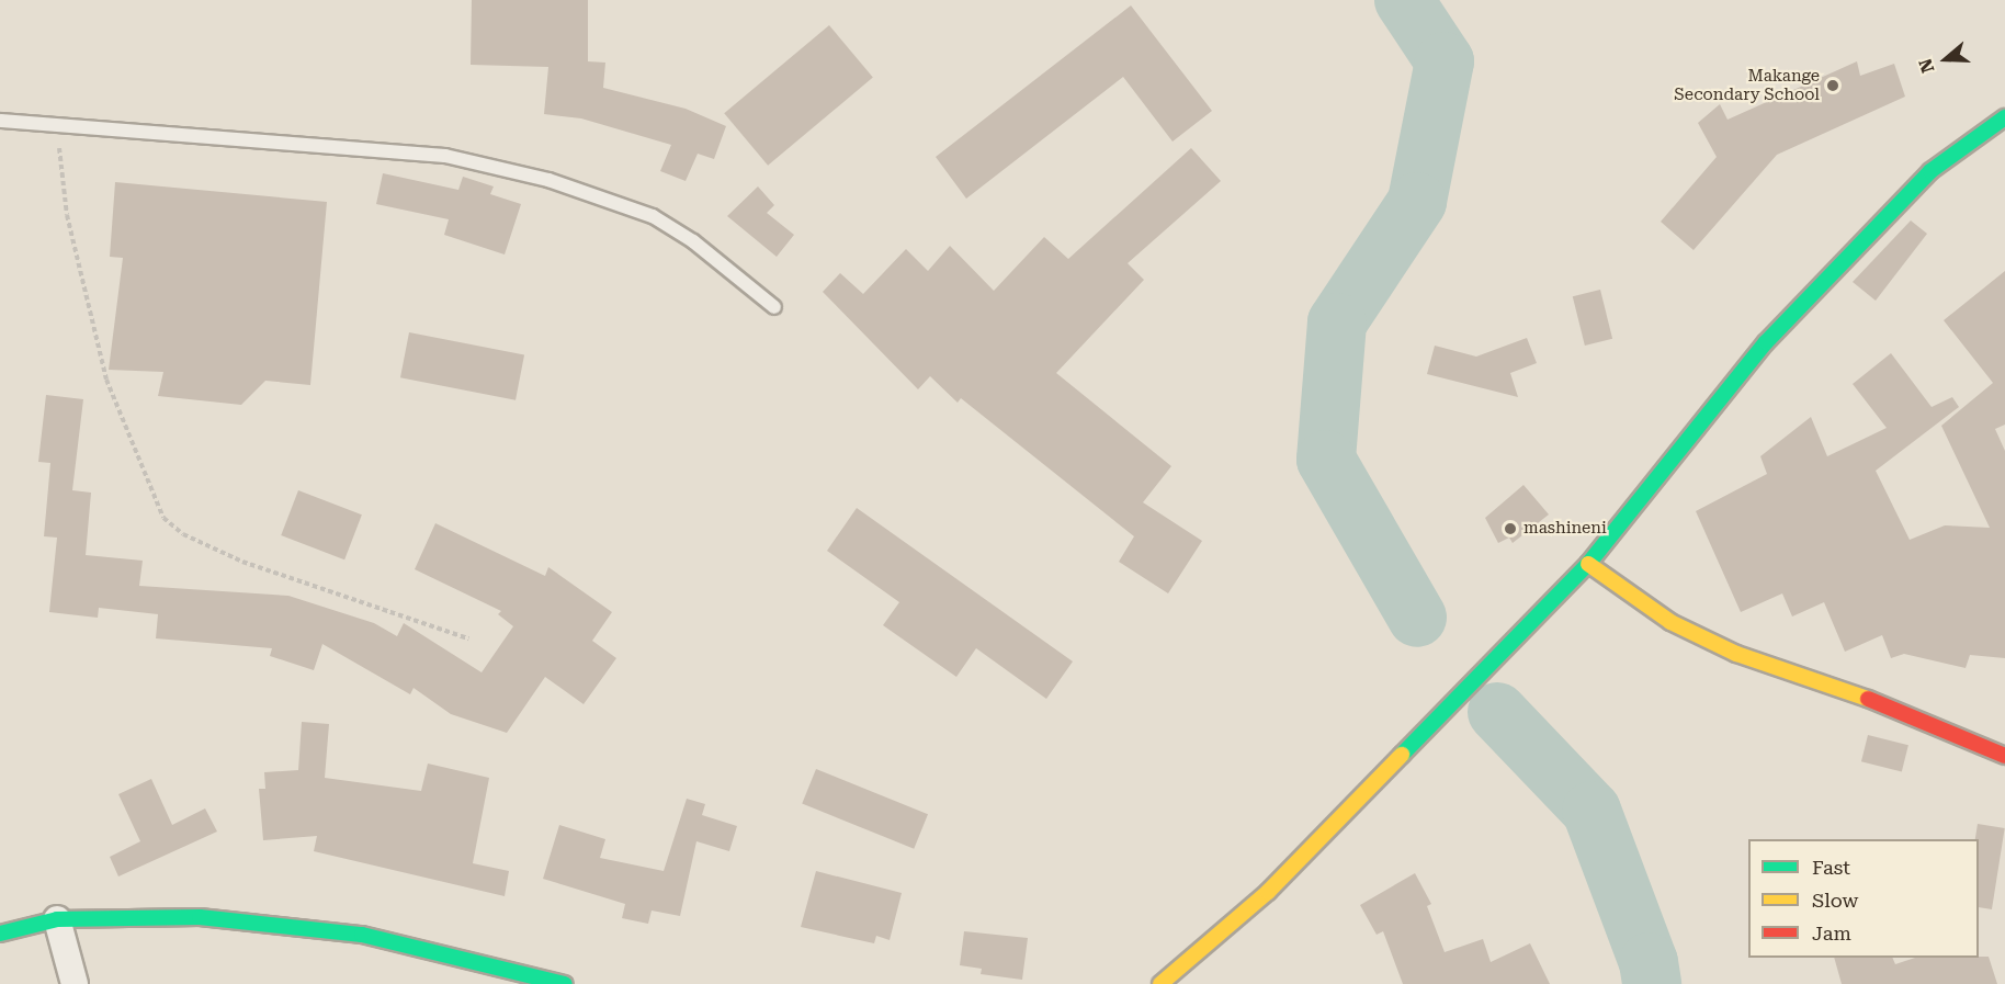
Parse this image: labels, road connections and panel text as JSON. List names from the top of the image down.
{
  "places": ["Makange Secondary School", "mashineni"],
  "legend": ["Fast", "Slow", "Jam"],
  "north": "left"
}
